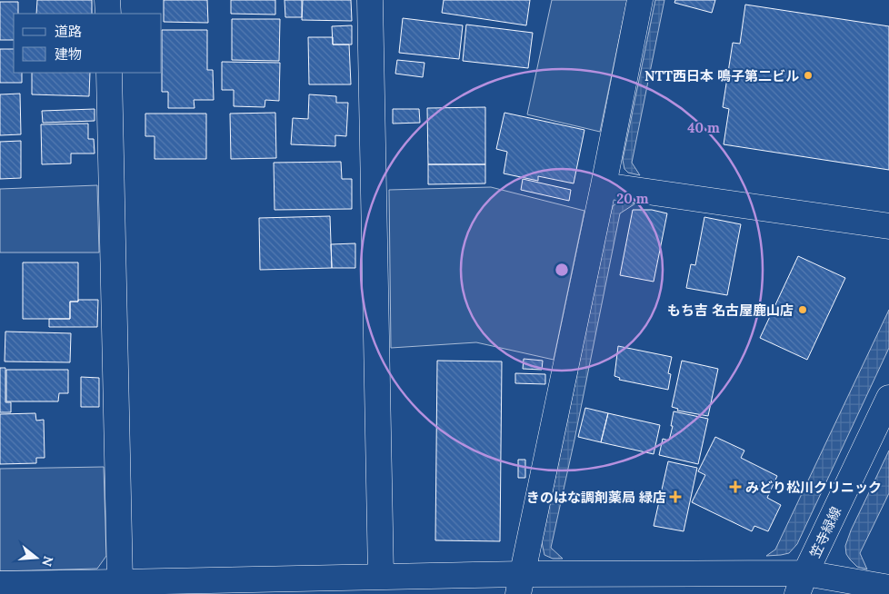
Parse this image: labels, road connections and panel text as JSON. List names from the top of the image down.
{
  "streets": {
    "street": ["笠寺緑線"]
  },
  "places": {
    "other": ["NTT西日本 鳴子第二ビル", "もち吉 名古屋鹿山店"],
    "health": ["みどり松川クリニック", "きのはな調剤薬局 緑店"]
  },
  "legend": ["道路", "建物"],
  "north": "right",
  "rings": ["40 m", "20 m"]
}
